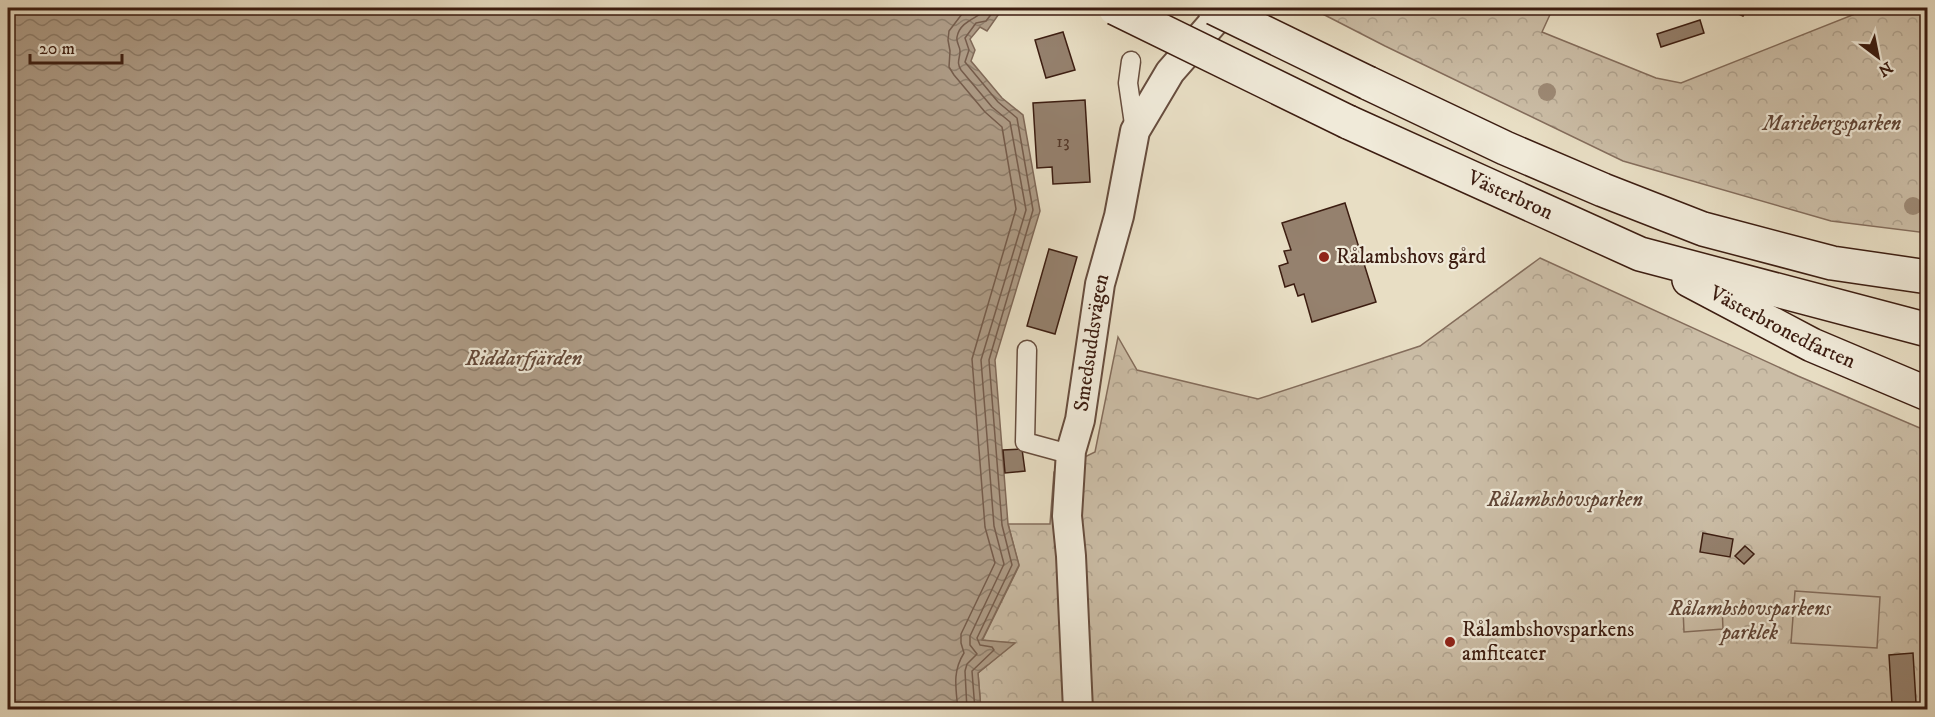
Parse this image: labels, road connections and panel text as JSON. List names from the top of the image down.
{
  "streets": {
    "main road": ["Västerbron", "Västerbronedfarten"],
    "street": ["Smedsuddsvägen"]
  },
  "crossings": [
    ["Västerbron", "Västerbronedfarten"]
  ],
  "water": ["Riddarfjärden"],
  "parks": ["Mariebergsparken", "Rålambshovsparken", "Rålambshovsparkens parklek"],
  "places": ["Rålambshovs gård", "Rålambshovsparkens amfiteater"],
  "house_numbers": ["13"],
  "scale_bar": "20 m",
  "north": "bottom right"
}
